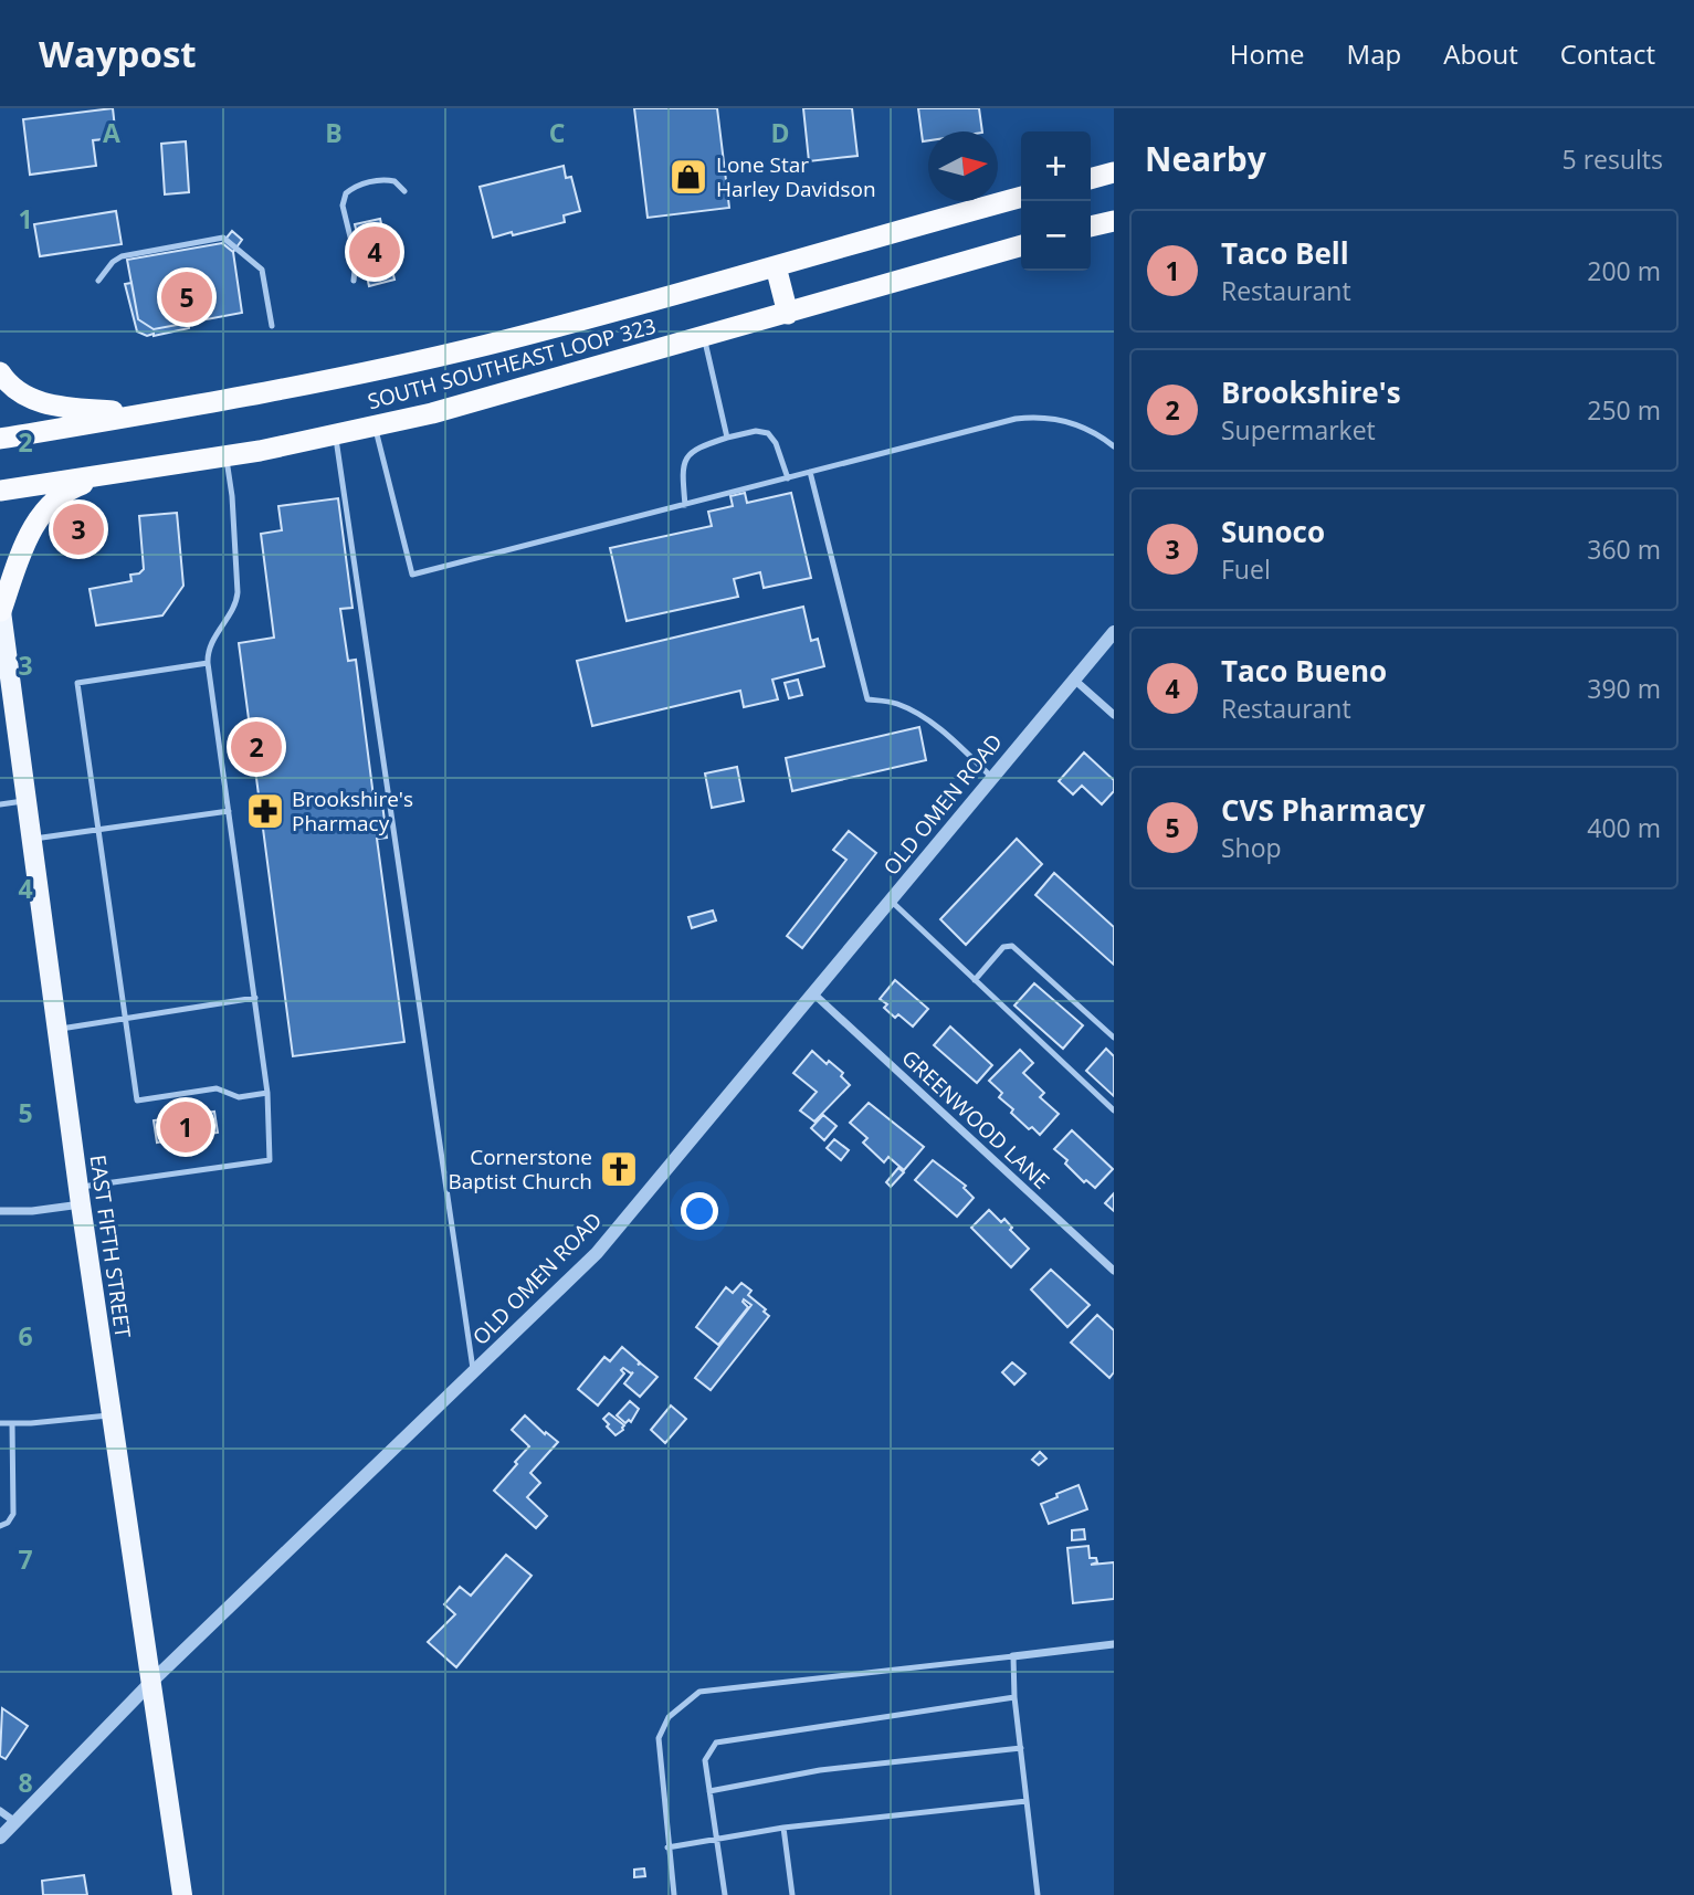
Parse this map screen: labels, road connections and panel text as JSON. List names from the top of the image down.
{
  "streets": {
    "highway": ["SOUTH SOUTHEAST LOOP 323"],
    "main road": ["EAST FIFTH STREET"],
    "street": ["OLD OMEN ROAD", "GREENWOOD LANE"]
  },
  "crossings": [
    ["OLD OMEN ROAD", "GREENWOOD LANE"],
    ["OLD OMEN ROAD", "EAST FIFTH STREET"]
  ],
  "places": {
    "shop": ["Lone Star Harley Davidson"],
    "pharmacy": ["Brookshire's Pharmacy"],
    "church": ["Cornerstone Baptist Church"]
  },
  "north": "right",
  "page": {
    "header": "Waypost",
    "nav": [
      "Home",
      "Map",
      "About",
      "Contact"
    ],
    "heading": ["Nearby", "5 results"],
    "map_buttons": ["+", "−"],
    "list": [
      {
        "mark": "1",
        "name": "Taco Bell",
        "note": "Restaurant",
        "value": "200 m"
      },
      {
        "mark": "2",
        "name": "Brookshire's",
        "note": "Supermarket",
        "value": "250 m"
      },
      {
        "mark": "3",
        "name": "Sunoco",
        "note": "Fuel",
        "value": "360 m"
      },
      {
        "mark": "4",
        "name": "Taco Bueno",
        "note": "Restaurant",
        "value": "390 m"
      },
      {
        "mark": "5",
        "name": "CVS Pharmacy",
        "note": "Shop",
        "value": "400 m"
      }
    ],
    "pins": [
      "4",
      "5",
      "3",
      "2",
      "1"
    ]
  },
  "grid": {
    "columns": [
      "A",
      "B",
      "C",
      "D"
    ],
    "rows": [
      "1",
      "2",
      "3",
      "4",
      "5",
      "6",
      "7",
      "8"
    ]
  }
}
